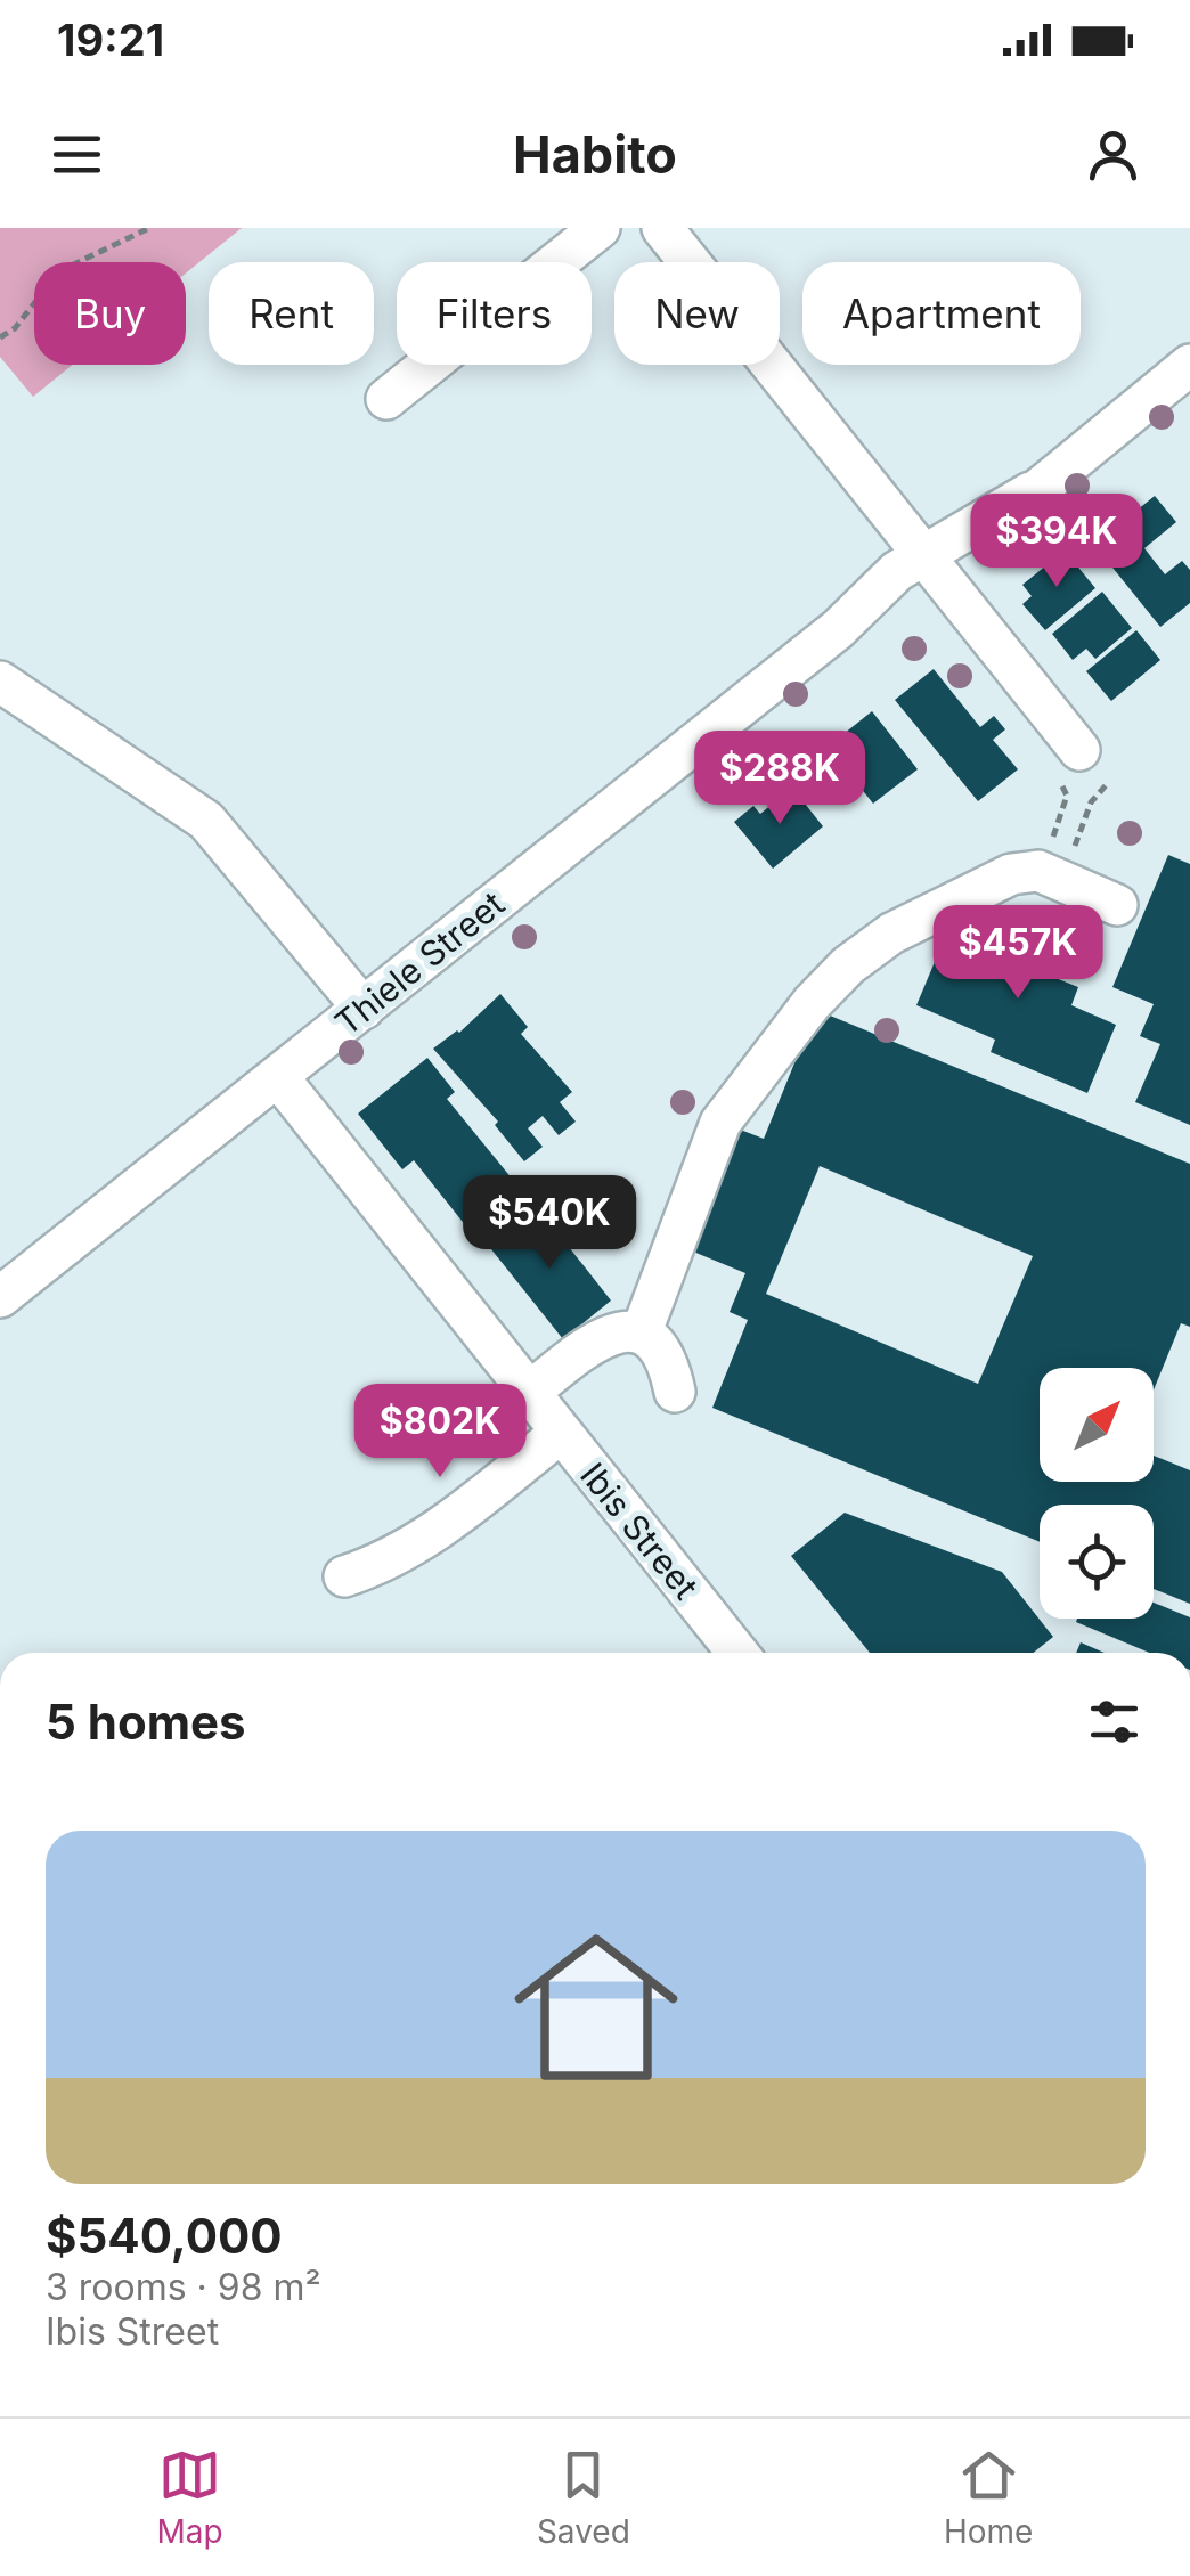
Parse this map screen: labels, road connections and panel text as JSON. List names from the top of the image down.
{
  "streets": {
    "street": ["Thiele Street", "Ibis Street"]
  },
  "crossings": [
    ["Thiele Street", "Ibis Street"]
  ],
  "north": "top right",
  "page": {
    "status": "19:21",
    "header": "Habito",
    "chip": [
      "Buy",
      "Rent",
      "Filters",
      "New",
      "Apartment"
    ],
    "price": [
      "$394K",
      "$288K",
      "$457K",
      "$540K",
      "$802K"
    ],
    "heading": "5 homes",
    "list": [
      {
        "name": "$540,000",
        "note": "3 rooms · 98 m² · Ibis Street"
      }
    ],
    "tabs": ["Map", "Saved", "Home"]
  }
}
